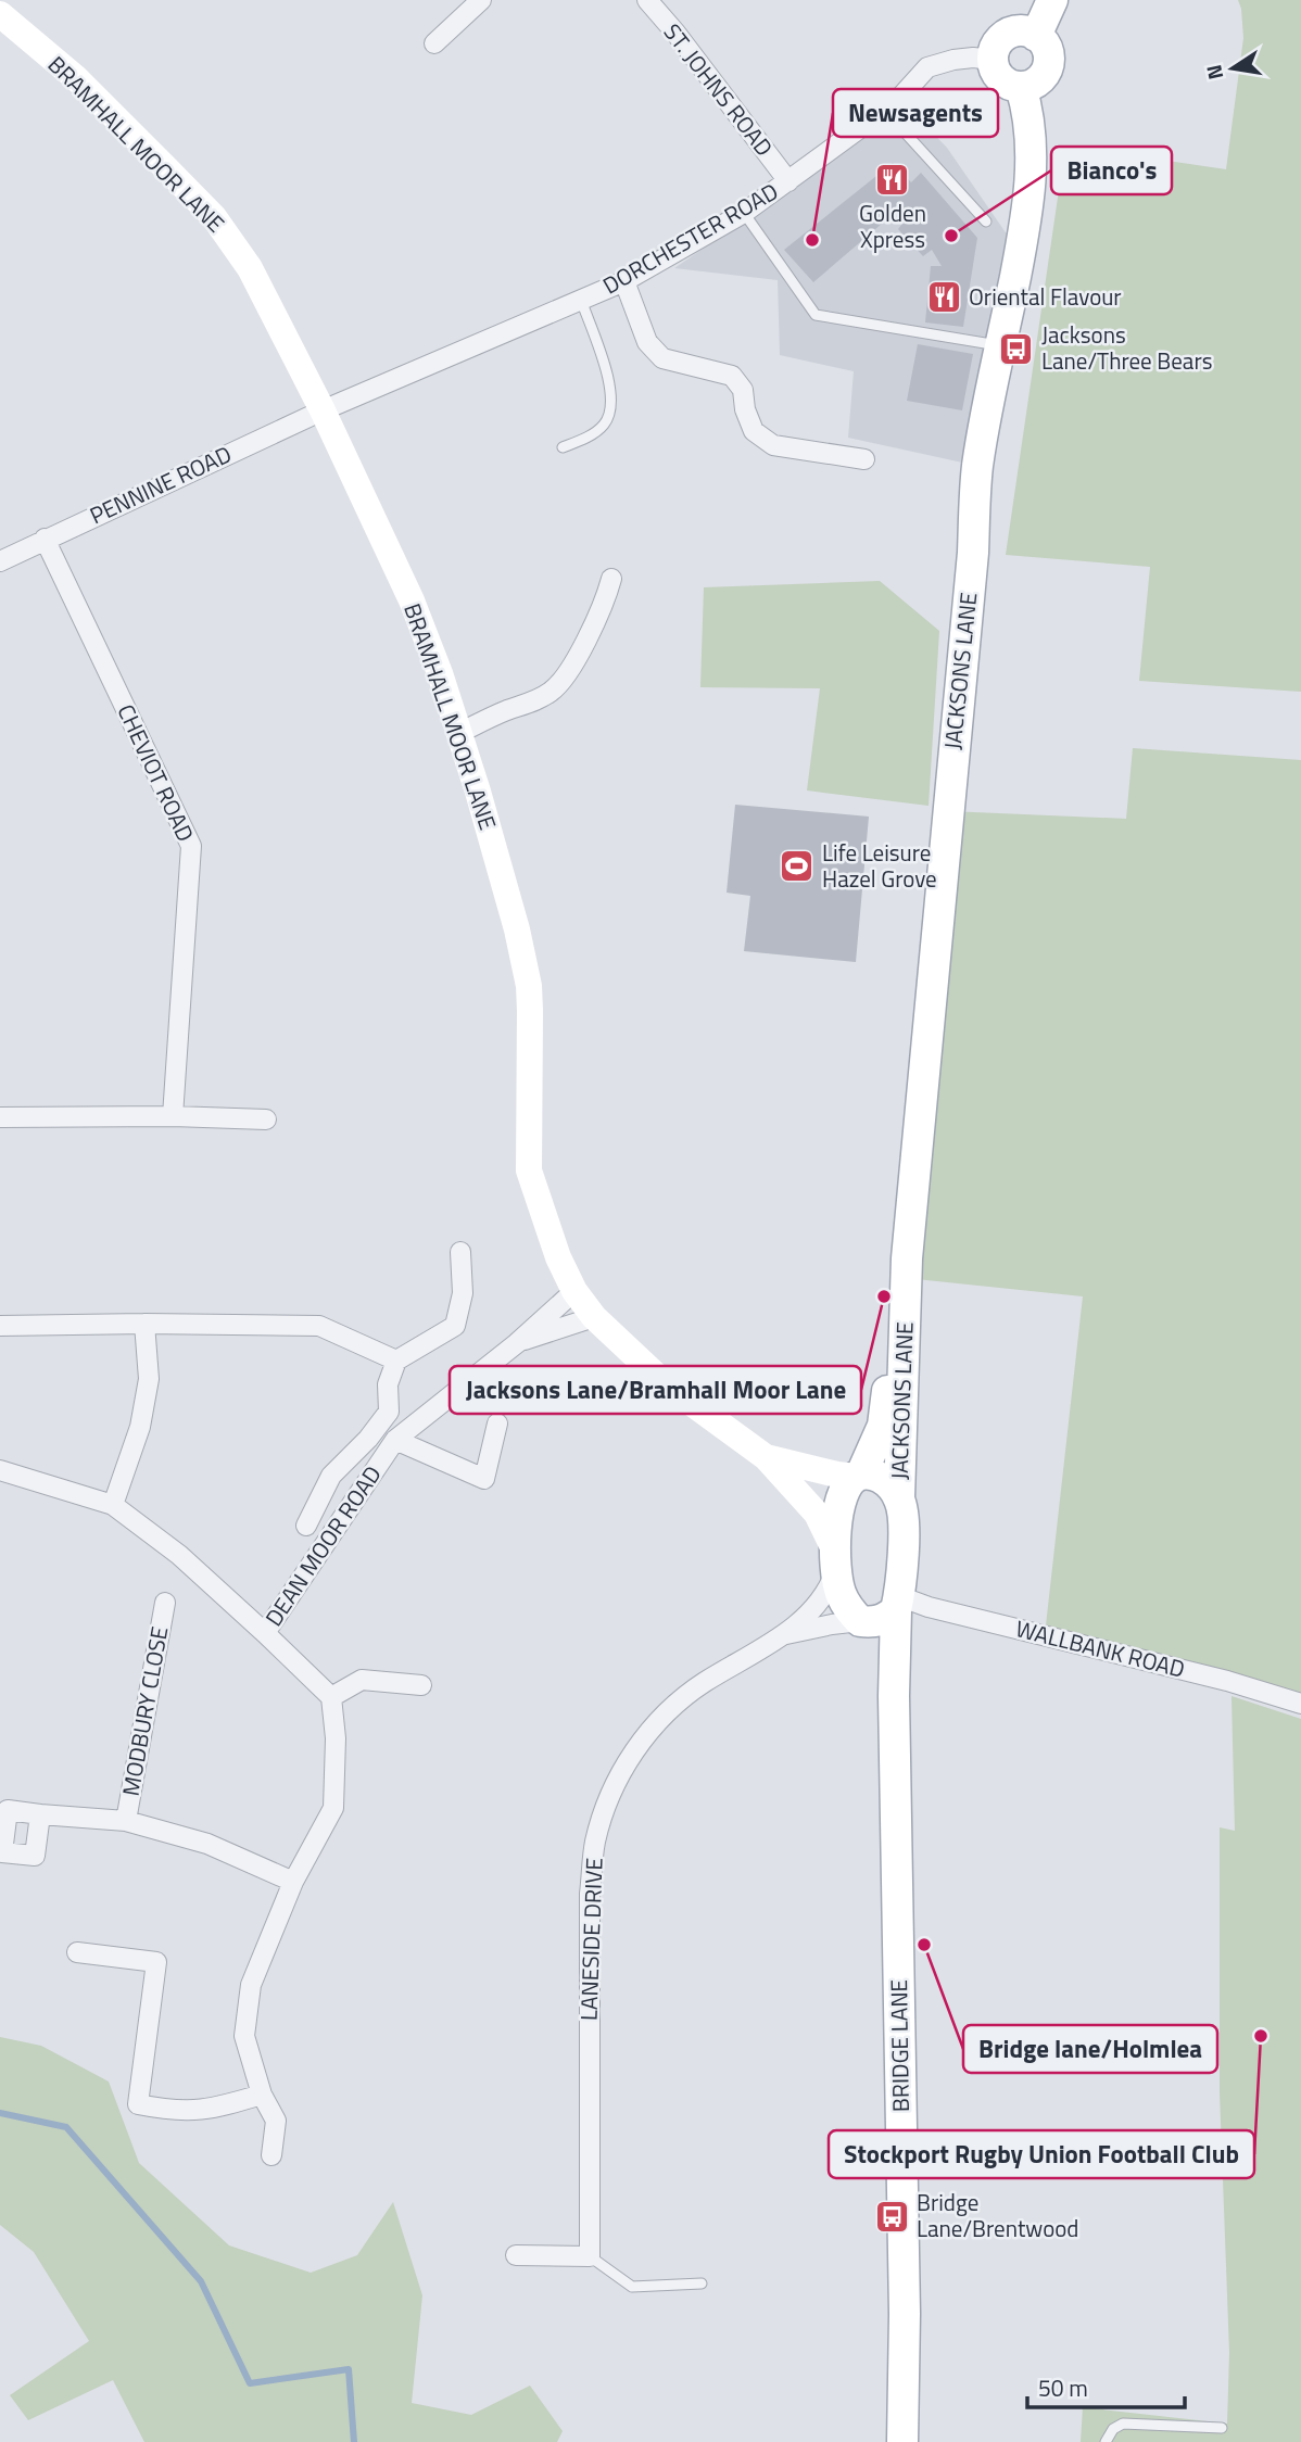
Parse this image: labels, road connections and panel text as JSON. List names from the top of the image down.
{
  "streets": {
    "main road": ["JACKSONS LANE", "BRIDGE LANE"],
    "street": [
      "ST. JOHNS ROAD",
      "BRAMHALL MOOR LANE",
      "DORCHESTER ROAD",
      "PENNINE ROAD",
      "CHEVIOT ROAD",
      "DEAN MOOR ROAD",
      "WALLBANK ROAD",
      "MODBURY CLOSE",
      "LANESIDE DRIVE"
    ]
  },
  "crossings": [
    ["ST. JOHNS ROAD", "DORCHESTER ROAD"],
    ["BRAMHALL MOOR LANE", "DORCHESTER ROAD"],
    ["BRAMHALL MOOR LANE", "PENNINE ROAD"],
    ["BRAMHALL MOOR LANE", "JACKSONS LANE"],
    ["BRAMHALL MOOR LANE", "DEAN MOOR ROAD"],
    ["BRAMHALL MOOR LANE", "LANESIDE DRIVE"],
    ["BRAMHALL MOOR LANE", "BRIDGE LANE"],
    ["DORCHESTER ROAD", "PENNINE ROAD"],
    ["DORCHESTER ROAD", "JACKSONS LANE"],
    ["PENNINE ROAD", "CHEVIOT ROAD"],
    ["JACKSONS LANE", "WALLBANK ROAD"],
    ["JACKSONS LANE", "LANESIDE DRIVE"],
    ["JACKSONS LANE", "BRIDGE LANE"],
    ["WALLBANK ROAD", "BRIDGE LANE"],
    ["LANESIDE DRIVE", "BRIDGE LANE"]
  ],
  "places": {
    "restaurant": ["Golden Xpress", "Oriental Flavour"],
    "other": [
      "Bianco's",
      "Newsagents",
      "Jacksons Lane/Bramhall Moor Lane",
      "Bridge lane/Holmlea",
      "Stockport Rugby Union Football Club"
    ],
    "bus stop": ["Jacksons Lane/Three Bears", "Bridge Lane/Brentwood"],
    "sports": ["Life Leisure Hazel Grove"]
  },
  "scale_bar": "50 m",
  "north": "left"
}
